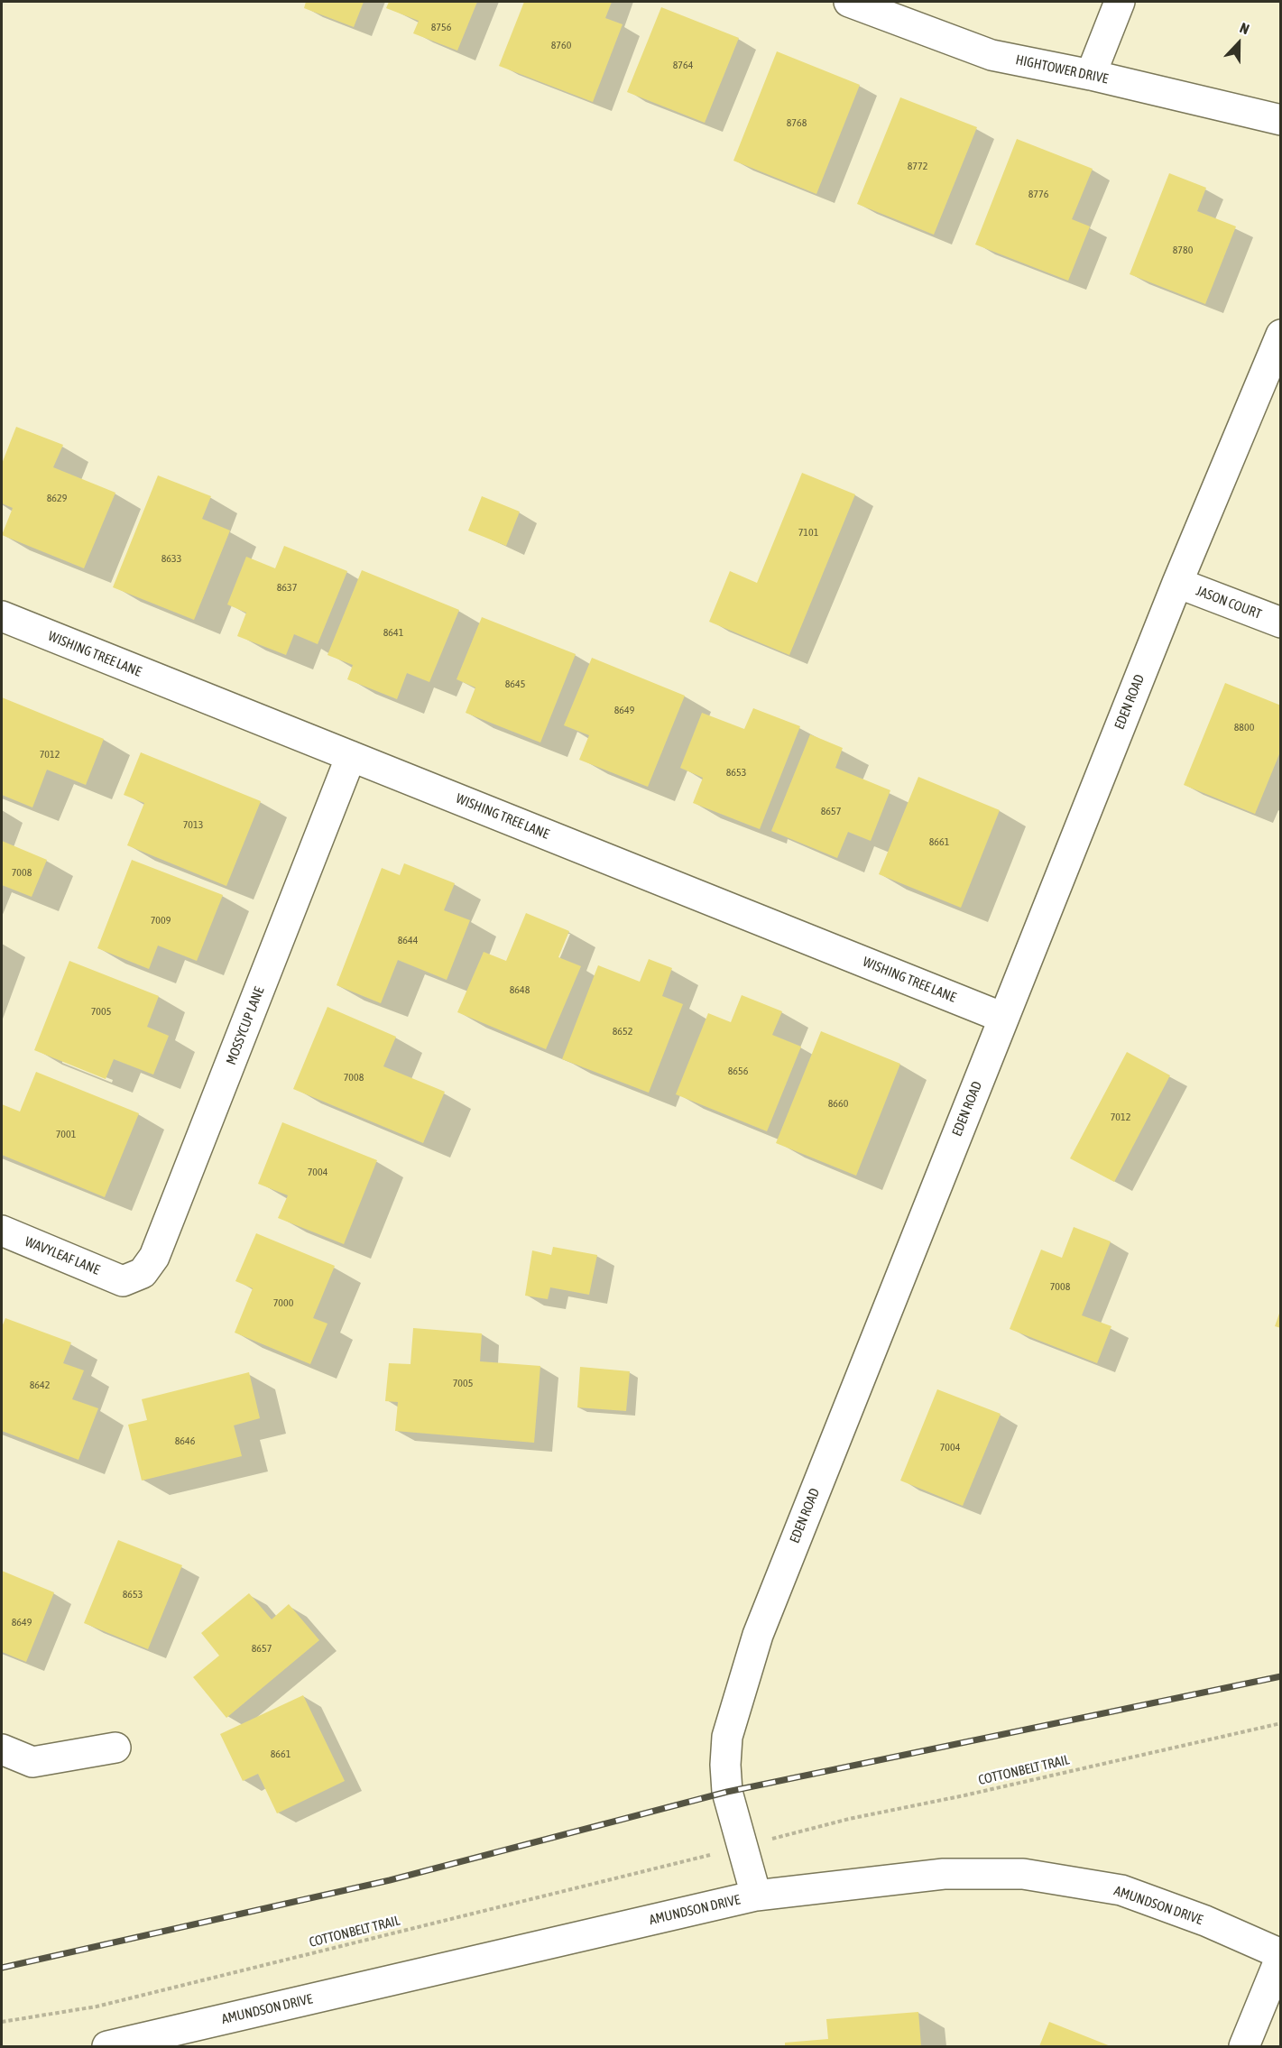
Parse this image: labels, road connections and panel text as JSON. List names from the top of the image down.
{
  "streets": {
    "street": [
      "HIGHTOWER DRIVE",
      "JASON COURT",
      "WISHING TREE LANE",
      "EDEN ROAD",
      "MOSSYCUP LANE",
      "WAVYLEAF LANE",
      "AMUNDSON DRIVE"
    ],
    "path": ["COTTONBELT TRAIL"]
  },
  "crossings": [
    ["JASON COURT", "EDEN ROAD"],
    ["WISHING TREE LANE", "EDEN ROAD"],
    ["WISHING TREE LANE", "MOSSYCUP LANE"],
    ["EDEN ROAD", "AMUNDSON DRIVE"],
    ["MOSSYCUP LANE", "WAVYLEAF LANE"]
  ],
  "house_numbers": [
    "8756",
    "8760",
    "8764",
    "8768",
    "8772",
    "8776",
    "8780",
    "8629",
    "7101",
    "8633",
    "8637",
    "8641",
    "8645",
    "8649",
    "8800",
    "7012",
    "8653",
    "8657",
    "7013",
    "8661",
    "7008",
    "7009",
    "8644",
    "8648",
    "7005",
    "8652",
    "8656",
    "7008",
    "8660",
    "7012",
    "7001",
    "7004",
    "7008",
    "7000",
    "7005",
    "8642",
    "8646",
    "7004",
    "8653",
    "8649",
    "8657",
    "8661"
  ],
  "north": "top"
}
